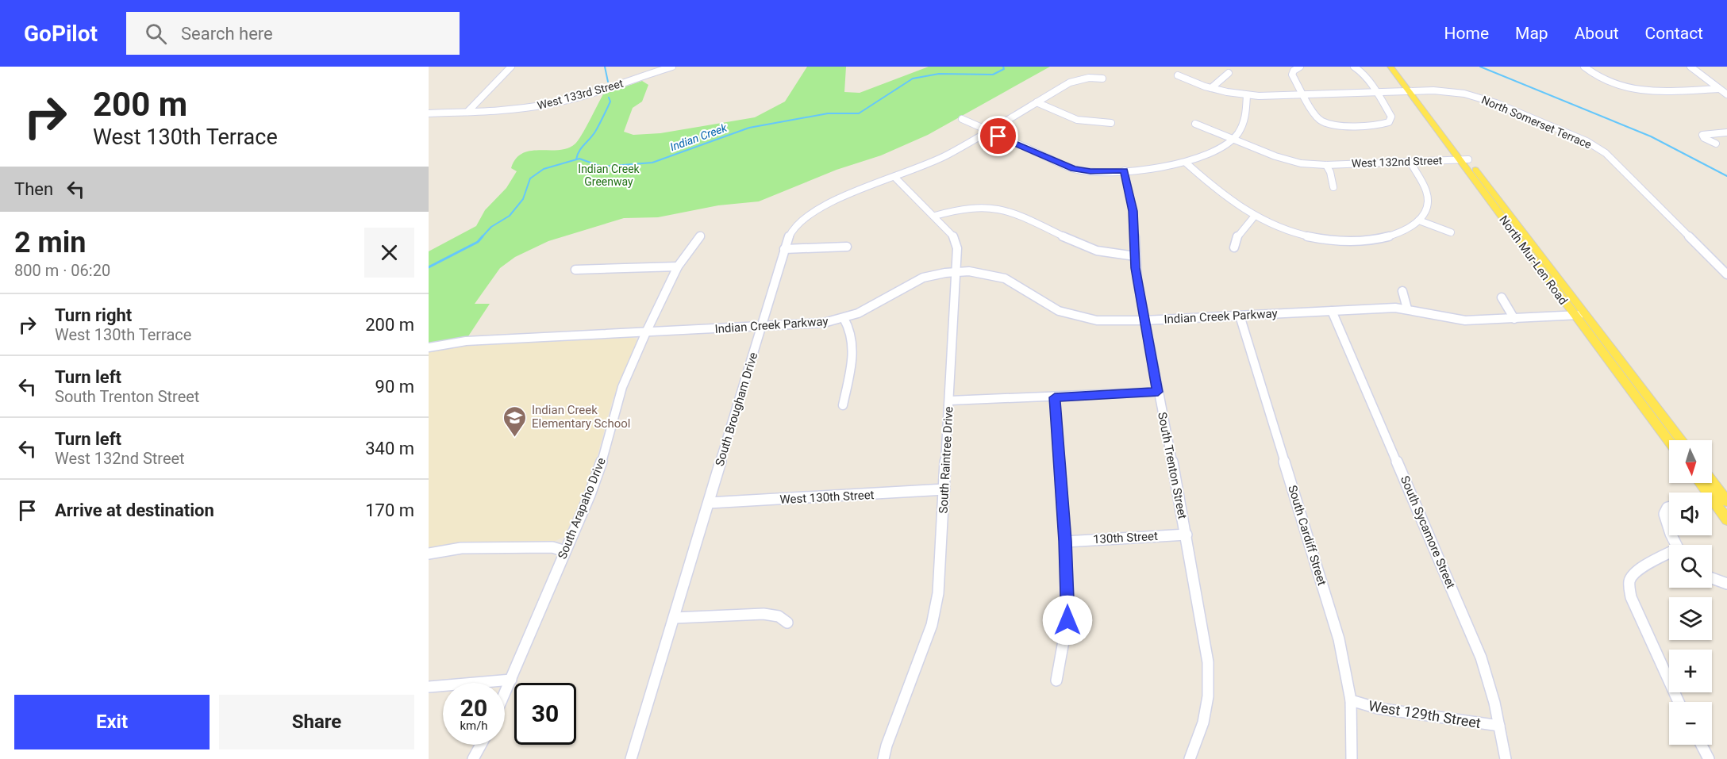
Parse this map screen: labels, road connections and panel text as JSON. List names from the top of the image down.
{
  "streets": {
    "main road": ["North Mur-Len Road"],
    "street": [
      "West 133rd Street",
      "North Somerset Terrace",
      "West 132nd Street",
      "Indian Creek Parkway",
      "South Brougham Drive",
      "South Raintree Drive",
      "South Trenton Street",
      "West 130th Street",
      "South Arapaho Drive",
      "South Sycamore Street",
      "South Cardiff Street",
      "130th Street",
      "West 129th Street"
    ]
  },
  "crossings": [
    ["North Somerset Terrace", "North Mur-Len Road"],
    ["West 132nd Street", "North Mur-Len Road"],
    ["North Mur-Len Road", "Indian Creek Parkway"],
    ["Indian Creek Parkway", "South Brougham Drive"],
    ["Indian Creek Parkway", "South Raintree Drive"],
    ["Indian Creek Parkway", "South Trenton Street"],
    ["Indian Creek Parkway", "South Arapaho Drive"],
    ["Indian Creek Parkway", "South Sycamore Street"],
    ["Indian Creek Parkway", "South Cardiff Street"],
    ["South Brougham Drive", "South Raintree Drive"],
    ["South Brougham Drive", "West 130th Street"],
    ["South Raintree Drive", "West 130th Street"],
    ["South Trenton Street", "130th Street"],
    ["South Sycamore Street", "West 129th Street"],
    ["South Cardiff Street", "West 129th Street"]
  ],
  "water": ["Indian Creek"],
  "parks": ["Indian Creek Greenway"],
  "places": {
    "school or university": ["Indian Creek Elementary School"]
  },
  "north": "bottom",
  "page": {
    "header": "GoPilot",
    "search": "Search here",
    "nav": [
      "Home",
      "Map",
      "About",
      "Contact"
    ],
    "turn": ["200 m", "West 130th Terrace"],
    "then": "Then",
    "heading": ["2 min", "800 m · 06:20"],
    "list": [
      {
        "name": "Turn right",
        "note": "West 130th Terrace",
        "value": "200 m"
      },
      {
        "name": "Turn left",
        "note": "South Trenton Street",
        "value": "90 m"
      },
      {
        "name": "Turn left",
        "note": "West 132nd Street",
        "value": "340 m"
      },
      {
        "name": "Arrive at destination",
        "value": "170 m"
      }
    ],
    "map_buttons": ["+", "−"],
    "speed": "20 km/h",
    "limit": "30",
    "buttons": ["Exit", "Share"]
  }
}
